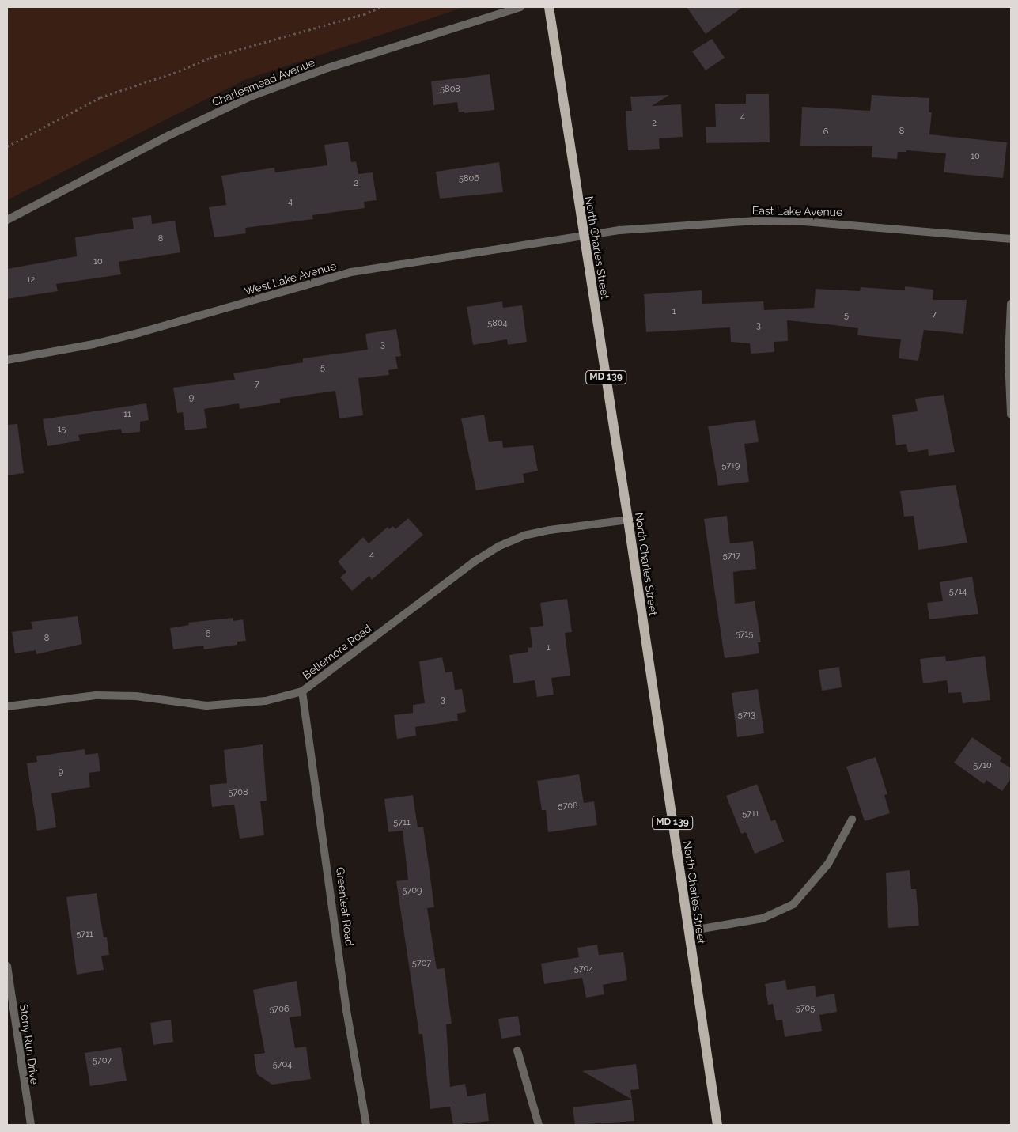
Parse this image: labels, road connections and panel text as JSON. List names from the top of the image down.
{
  "streets": {
    "main road": ["North Charles Street", "MD 139"],
    "street": [
      "Charlesmead Avenue",
      "East Lake Avenue",
      "West Lake Avenue",
      "Bellemore Road",
      "Greenleaf Road",
      "Stony Run Drive"
    ]
  },
  "crossings": [
    ["East Lake Avenue", "North Charles Street"],
    ["East Lake Avenue", "West Lake Avenue"],
    ["North Charles Street", "West Lake Avenue"],
    ["North Charles Street", "Bellemore Road"],
    ["Bellemore Road", "Greenleaf Road"]
  ],
  "house_numbers": [
    "5808",
    "4",
    "2",
    "8",
    "6",
    "10",
    "5806",
    "2",
    "4",
    "8",
    "10",
    "12",
    "1",
    "7",
    "5",
    "5804",
    "3",
    "3",
    "5",
    "7",
    "9",
    "11",
    "15",
    "5719",
    "4",
    "5717",
    "5714",
    "6",
    "5715",
    "8",
    "1",
    "3",
    "5713",
    "5710",
    "9",
    "5708",
    "5708",
    "5711",
    "5711",
    "5709",
    "5711",
    "5707",
    "5704",
    "5705",
    "5706",
    "5707",
    "5704"
  ]
}
